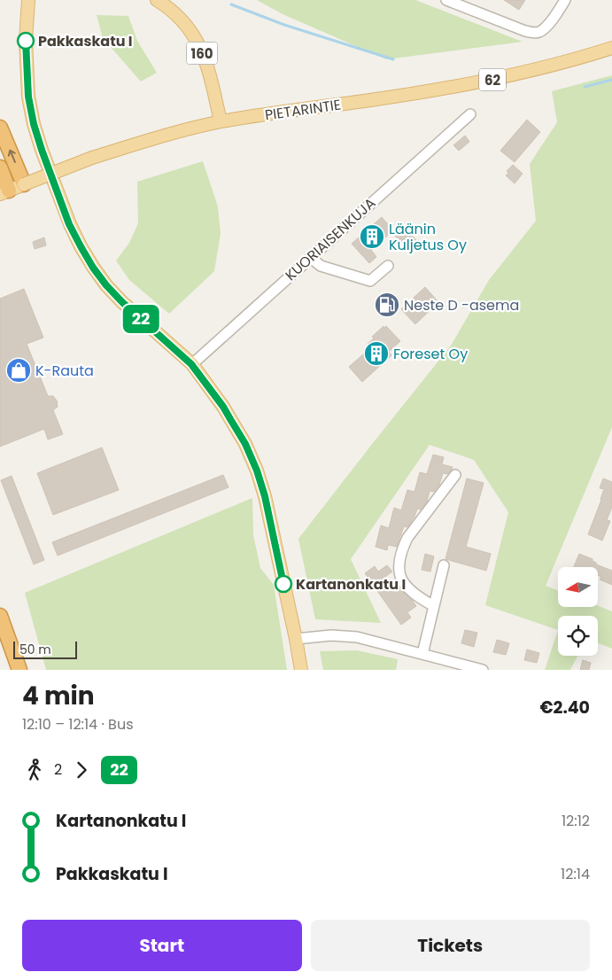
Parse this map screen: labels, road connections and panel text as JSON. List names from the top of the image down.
{
  "streets": {
    "main road": ["160", "62", "PIETARINTIE"],
    "street": ["KUORIAISENKUJA"]
  },
  "crossings": [
    ["160", "PIETARINTIE"]
  ],
  "places": {
    "other": ["Pakkaskatu I", "Kartanonkatu I"],
    "building": ["Läänin Kuljetus Oy", "Foreset Oy"],
    "fuel station": ["Neste D -asema"],
    "shop": ["K-Rauta"]
  },
  "lines": ["bus line 22"],
  "scale_bar": "50 m",
  "north": "left",
  "page": {
    "on_map": "22",
    "scale": "50 m",
    "heading": ["4 min", "12:10 – 12:14 · Bus", "€2.40"],
    "legs": ["2", "22"],
    "list": [
      {
        "name": "Kartanonkatu I",
        "value": "12:12"
      },
      {
        "name": "Pakkaskatu I",
        "value": "12:14"
      }
    ],
    "buttons": ["Start", "Tickets"]
  }
}
